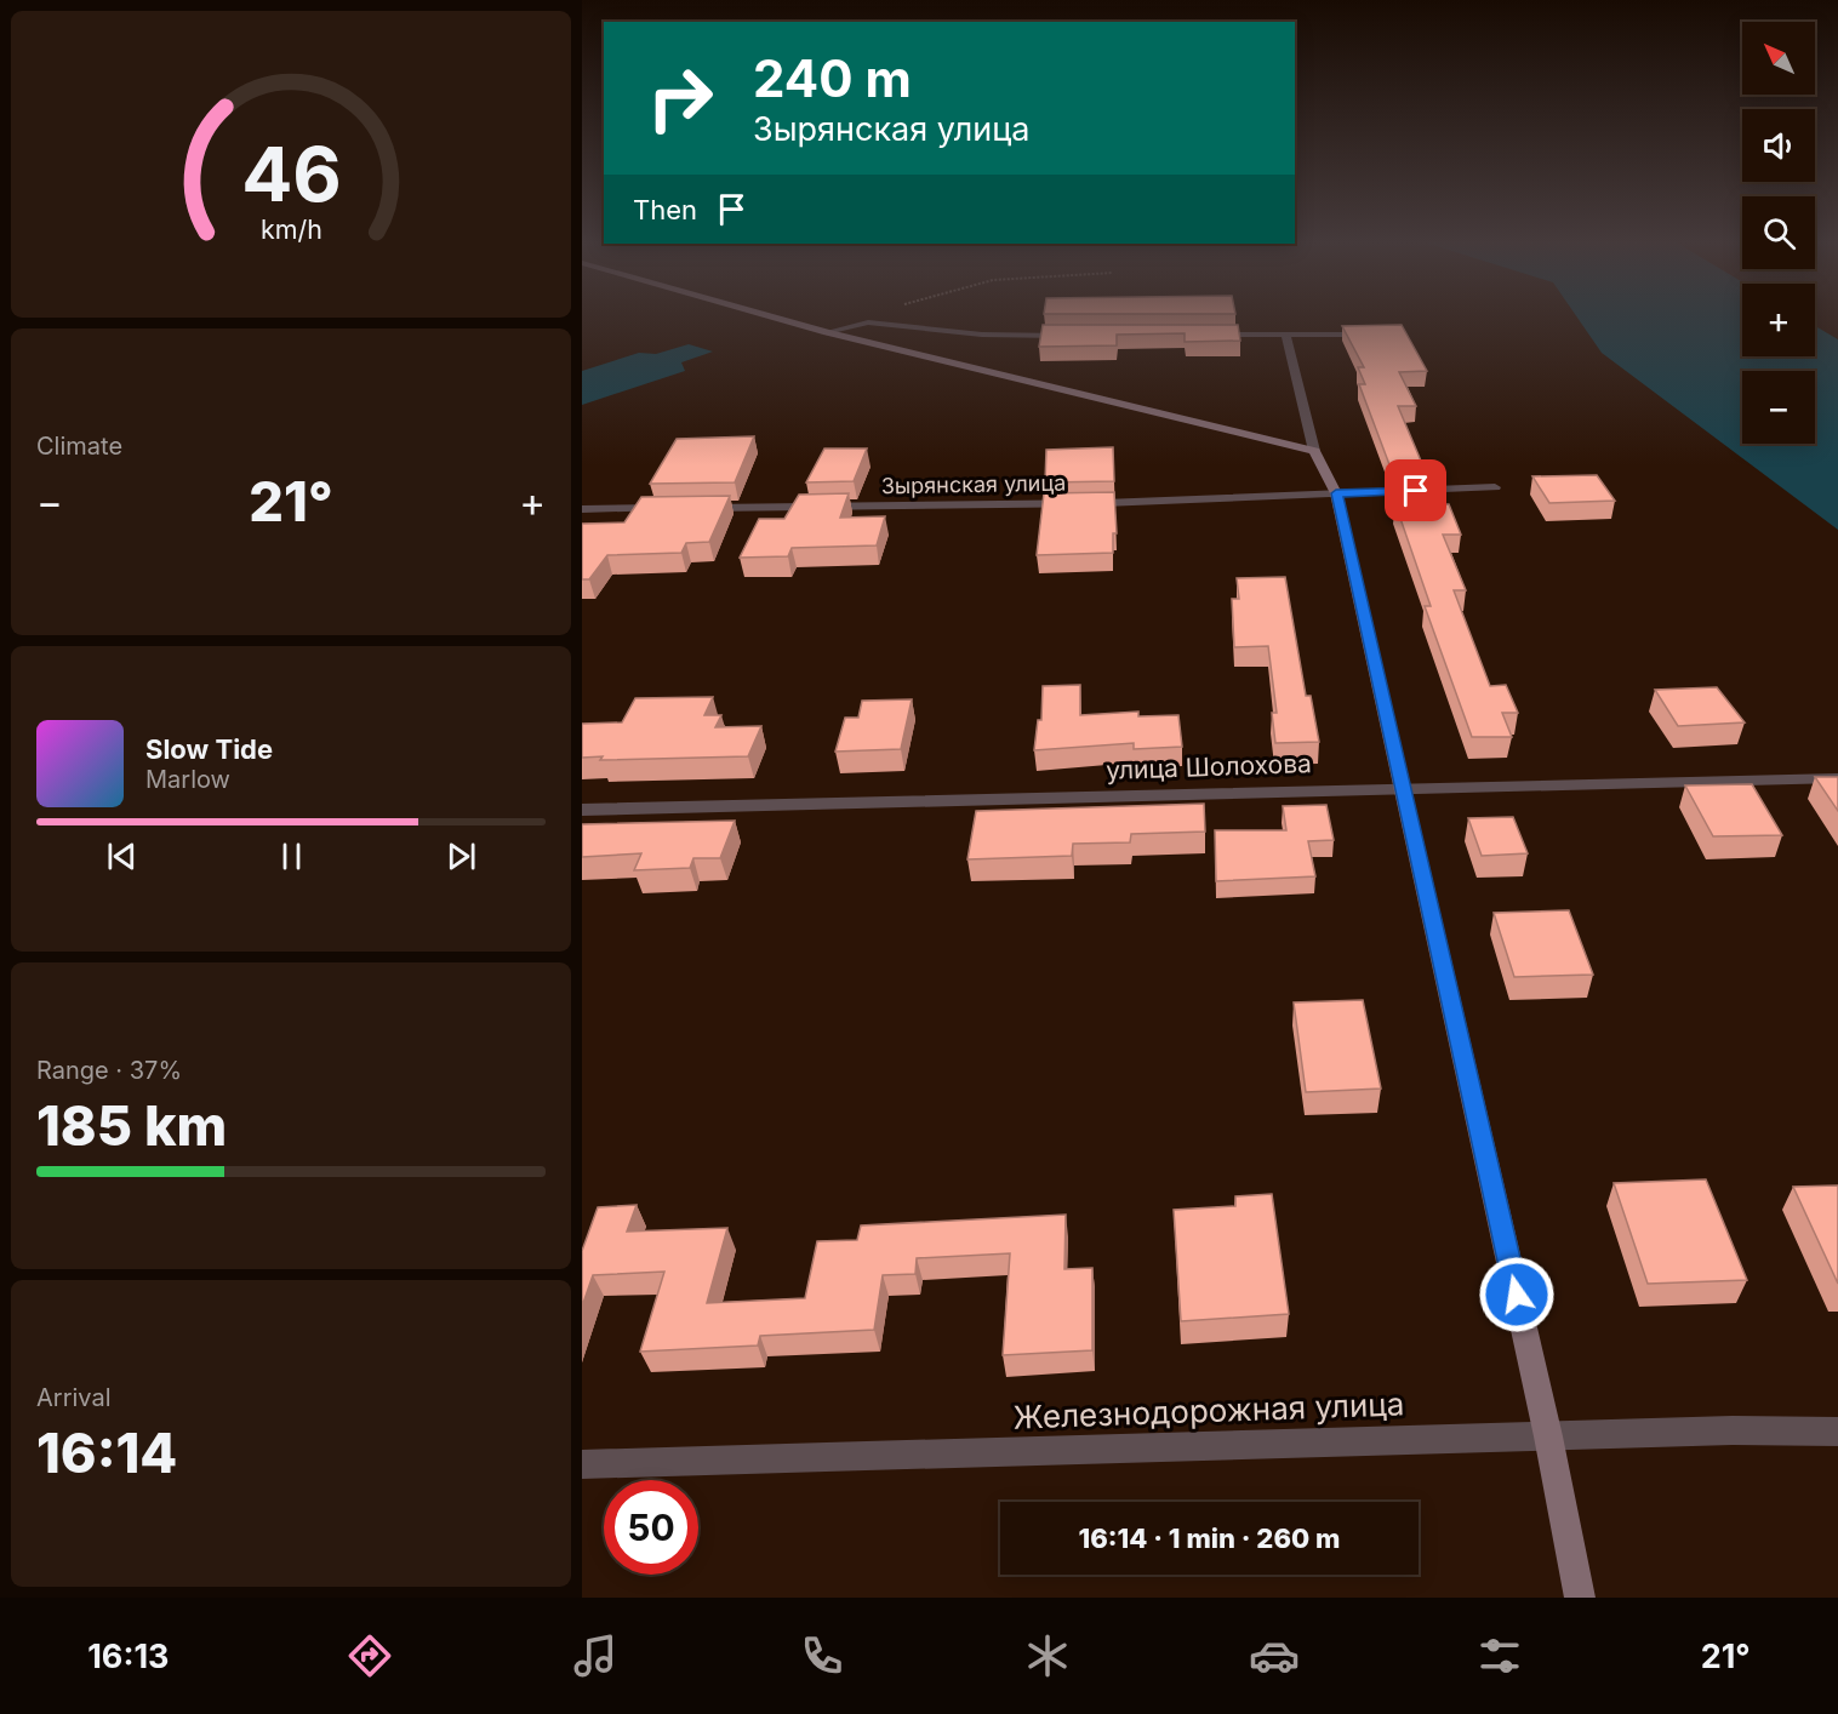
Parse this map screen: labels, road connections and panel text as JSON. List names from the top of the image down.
{
  "streets": {
    "street": ["Зырянская улица", "улица Шолохова", "Железнодорожная улица"]
  },
  "north": "top left",
  "page": {
    "map_buttons": ["+", "−"],
    "turn": ["240 m", "Зырянская улица"],
    "then": "Then",
    "tile": [
      "Climate",
      ["Range · 37%", "185 km"],
      ["Arrival", "16:14"]
    ],
    "heat": ["−", "21°", "+"],
    "song": ["Slow Tide", "Marlow"],
    "limit": "50",
    "trip": "16:14 · 1 min · 260 m",
    "tabs": ["16:13", "21°"],
    "gauge": ["46", "km/h"]
  }
}
